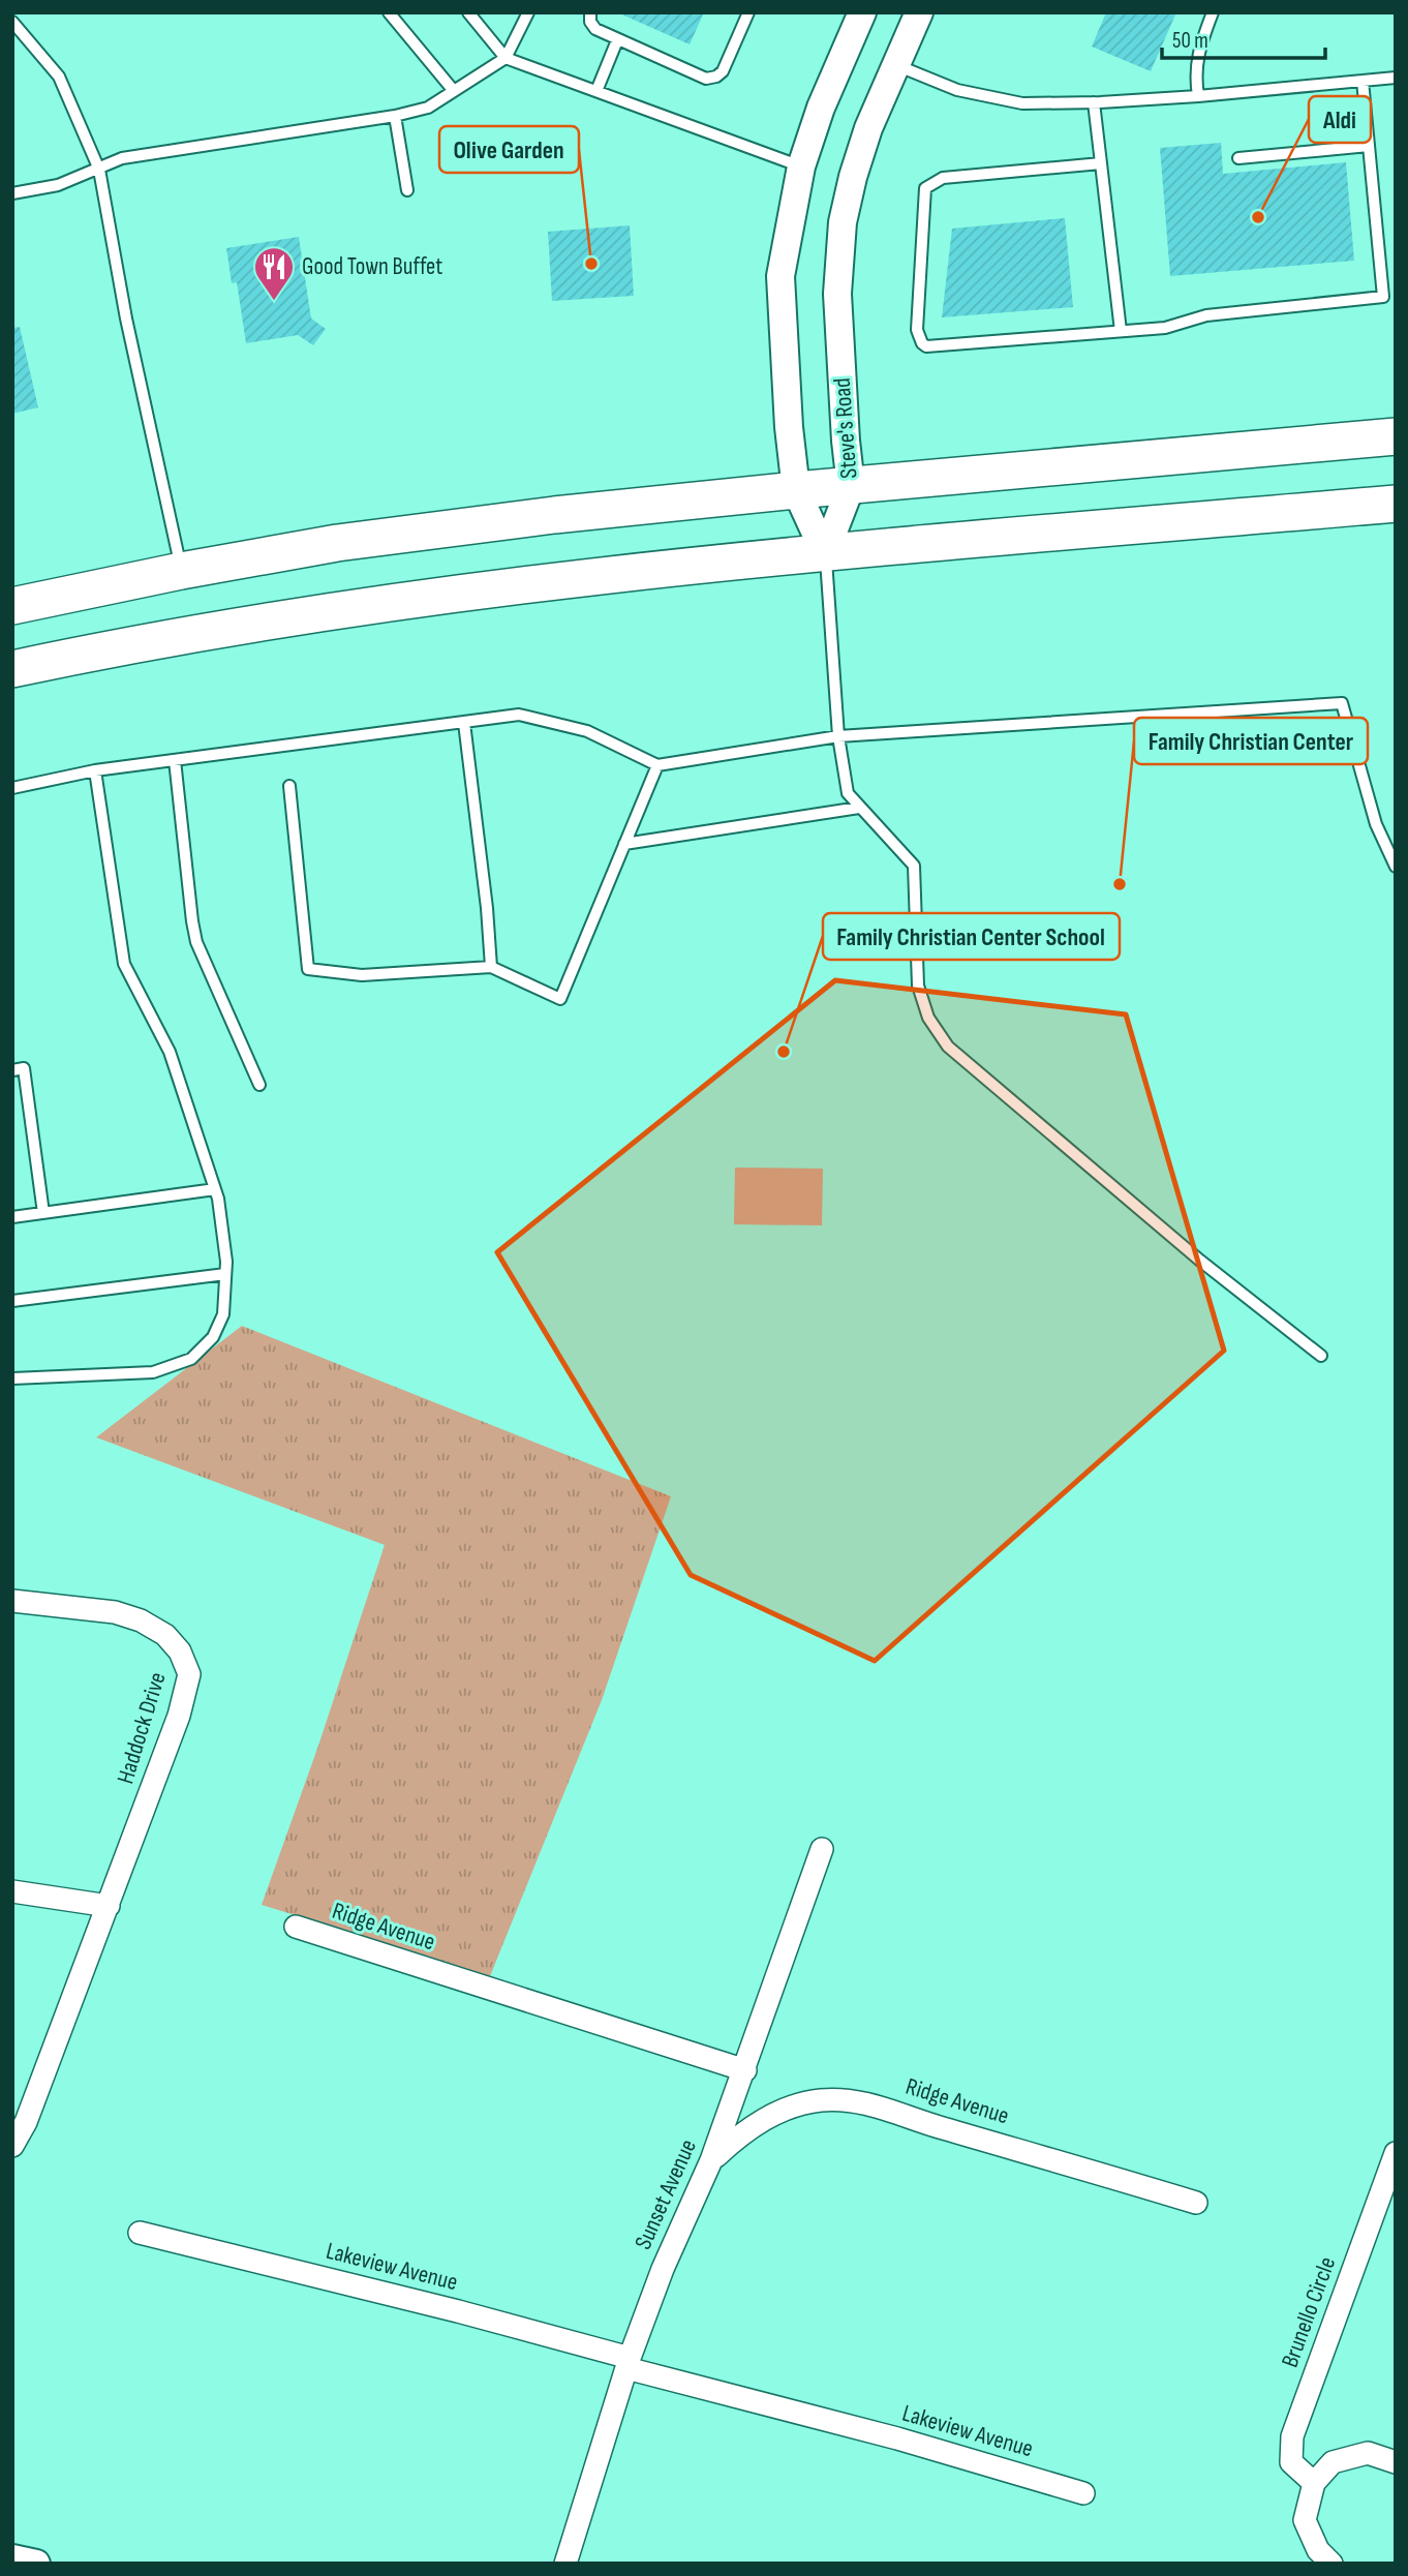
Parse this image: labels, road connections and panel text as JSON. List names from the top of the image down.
{
  "streets": {
    "street": [
      "Steve's Road",
      "Haddock Drive",
      "Ridge Avenue",
      "Sunset Avenue",
      "Lakeview Avenue",
      "Brunello Circle"
    ]
  },
  "crossings": [
    ["Ridge Avenue", "Sunset Avenue"],
    ["Sunset Avenue", "Lakeview Avenue"]
  ],
  "places": {
    "other": [
      "Aldi",
      "Olive Garden",
      "Family Christian Center",
      "Family Christian Center School"
    ],
    "restaurant": ["Good Town Buffet"]
  },
  "scale_bar": "50 m"
}
